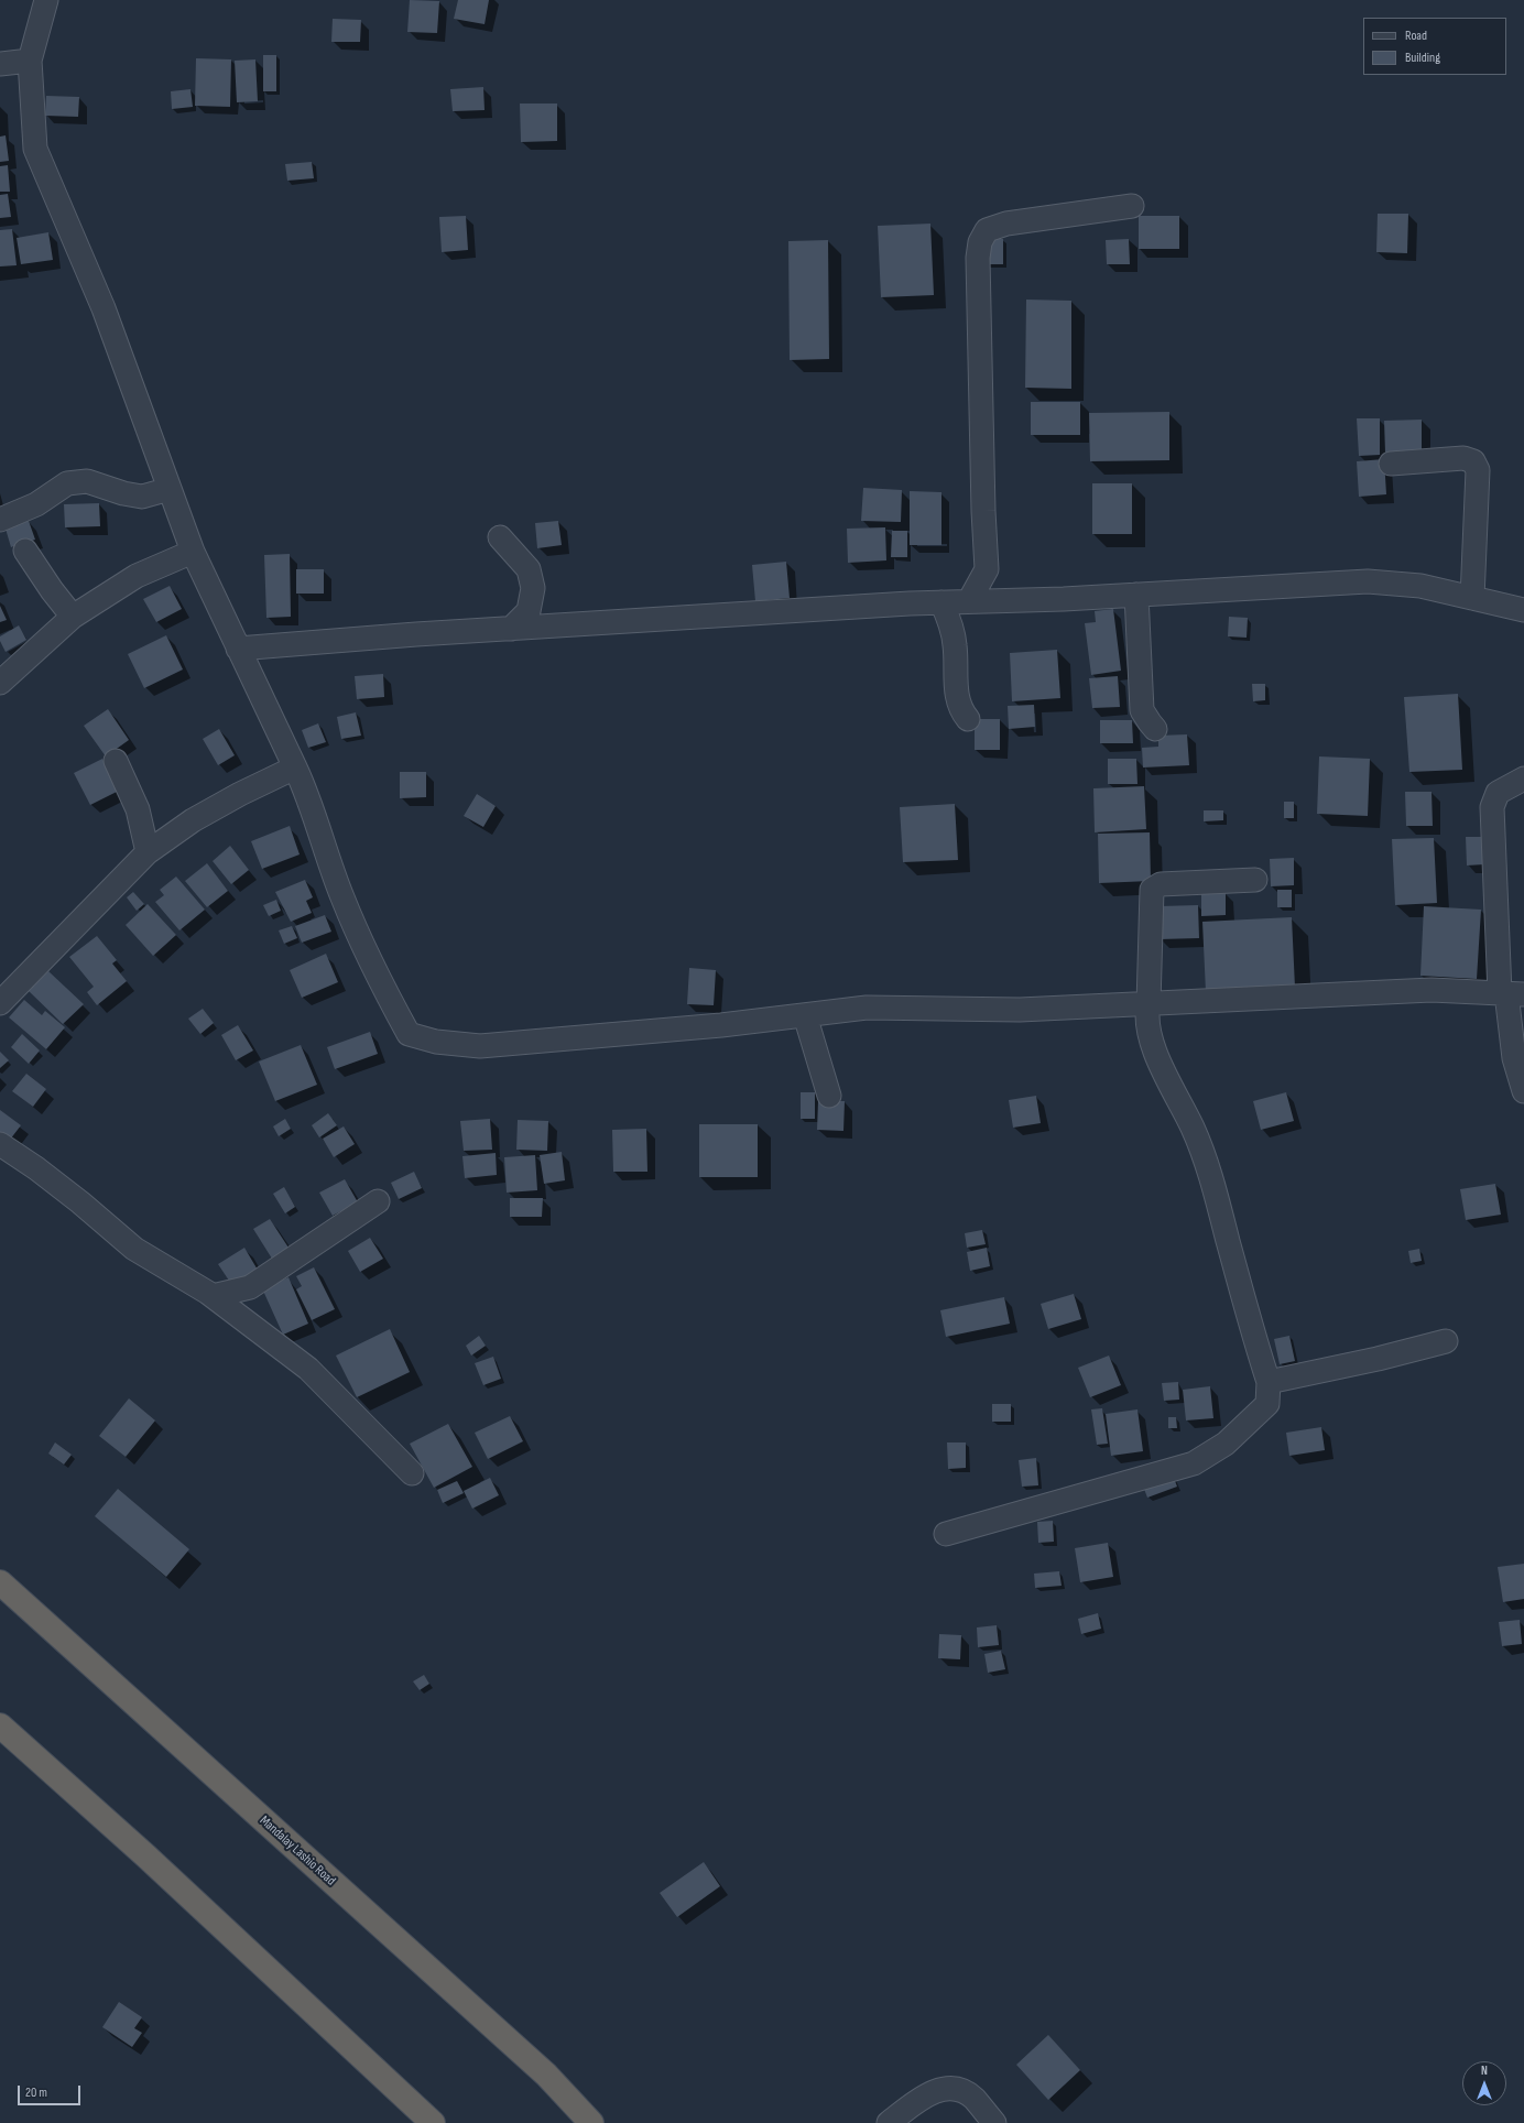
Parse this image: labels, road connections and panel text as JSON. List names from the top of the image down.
{
  "streets": {
    "highway": ["Mandalay Lashio Road"]
  },
  "legend": ["Road", "Building"],
  "scale_bar": "20 m",
  "north": "top"
}
